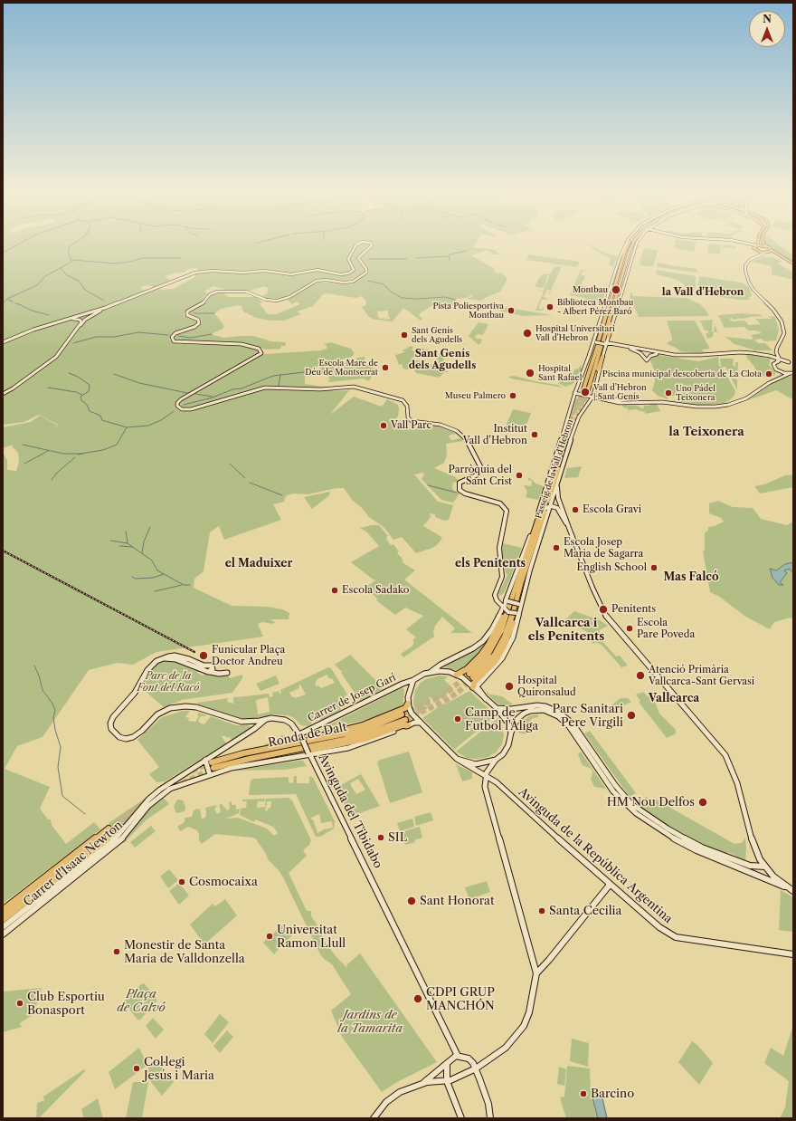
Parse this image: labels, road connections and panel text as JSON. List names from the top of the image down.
{
  "streets": {
    "highway": ["Ronda de Dalt"],
    "street": [
      "Passeig de la Vall d'Hebron",
      "Carrer de Josep Garí",
      "Avinguda del Tibidabo",
      "Avinguda de la República Argentina",
      "Carrer d'Isaac Newton"
    ]
  },
  "crossings": [
    ["Passeig de la Vall d'Hebron", "Carrer de Josep Garí"],
    ["Passeig de la Vall d'Hebron", "Avinguda de la República Argentina"],
    ["Passeig de la Vall d'Hebron", "Carrer d'Isaac Newton"],
    ["Carrer de Josep Garí", "Avinguda del Tibidabo"],
    ["Carrer de Josep Garí", "Avinguda de la República Argentina"],
    ["Carrer de Josep Garí", "Carrer d'Isaac Newton"],
    ["Ronda de Dalt", "Carrer d'Isaac Newton"],
    ["Avinguda del Tibidabo", "Carrer d'Isaac Newton"],
    ["Avinguda de la República Argentina", "Carrer d'Isaac Newton"]
  ],
  "districts": [
    "la Vall d'Hebron",
    "Sant Genís dels Agudells",
    "la Teixonera",
    "el Maduixer",
    "els Penitents",
    "Mas Falcó",
    "Vallcarca i els Penitents",
    "Vallcarca"
  ],
  "parks": ["Parc de la Font del Racó", "Plaça de Calvó", "Jardins de la Tamarita"],
  "places": [
    "Montbau",
    "Biblioteca Montbau - Albert Pérez Baró",
    "Pista Poliesportiva Montbau",
    "Hospital Universitari Vall d'Hebron",
    "Sant Genís dels Agudells",
    "Escola Mare de Déu de Montserrat",
    "Hospital Sant Rafael",
    "Piscina municipal descoberta de La Clota",
    "Vall d’Hebron | Sant Genís",
    "Uno Pádel Teixonera",
    "Museu Palmero",
    "Vall Parc",
    "Institut Vall d'Hebron",
    "Parròquia del Sant Crist",
    "Escola Gravi",
    "Escola Josep Maria de Sagarra",
    "English School",
    "Escola Sadako",
    "Penitents",
    "Escola Pare Poveda",
    "Funicular Plaça Doctor Andreu",
    "Atenció Primària Vallcarca-Sant Gervasi",
    "Hospital Quironsalud",
    "Parc Sanitari Pere Virgili",
    "Camp de Futbol l'Àliga",
    "HM Nou Delfos",
    "SIL",
    "Cosmocaixa",
    "Sant Honorat",
    "Santa Cecilia",
    "Universitat Ramon Llull",
    "Monestir de Santa Maria de Valldonzella",
    "CDPI GRUP MANCHÓN",
    "Club Esportiu Bonasport",
    "Col·legi Jesús i Maria",
    "Barcino"
  ],
  "north": "top"
}
